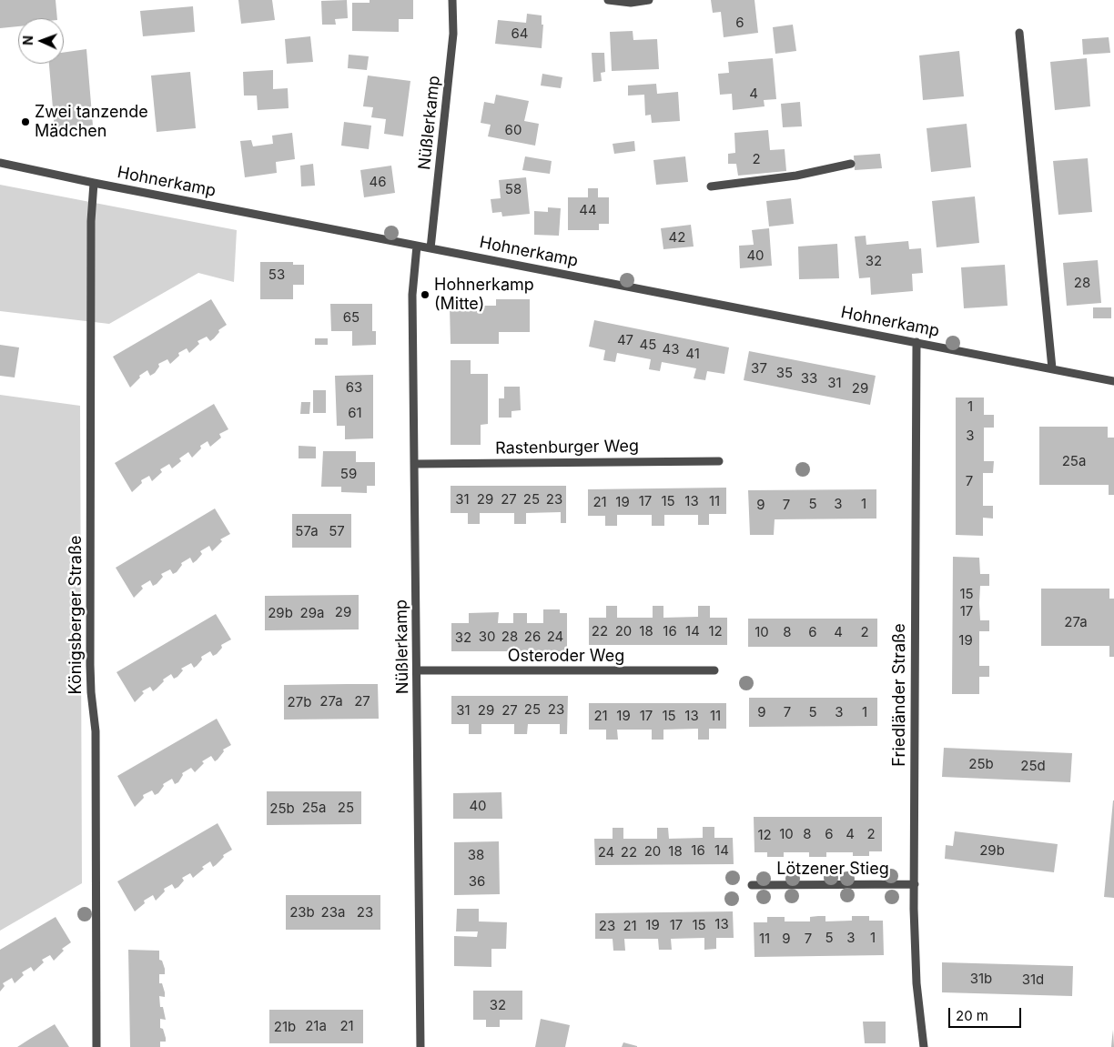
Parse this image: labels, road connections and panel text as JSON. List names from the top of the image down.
{
  "streets": {
    "street": [
      "Nüßlerkamp",
      "Hohnerkamp",
      "Rastenburger Weg",
      "Königsberger Straße",
      "Osteroder Weg",
      "Friedländer Straße",
      "Lötzener Stieg"
    ]
  },
  "crossings": [
    ["Nüßlerkamp", "Hohnerkamp"],
    ["Nüßlerkamp", "Rastenburger Weg"],
    ["Nüßlerkamp", "Osteroder Weg"],
    ["Hohnerkamp", "Königsberger Straße"],
    ["Hohnerkamp", "Friedländer Straße"],
    ["Friedländer Straße", "Lötzener Stieg"]
  ],
  "places": ["Zwei tanzende Mädchen", "Hohnerkamp (Mitte)"],
  "house_numbers": [
    "6",
    "64",
    "4",
    "60",
    "2",
    "46",
    "58",
    "44",
    "42",
    "40",
    "32",
    "53",
    "28",
    "65",
    "47",
    "45",
    "43",
    "41",
    "37",
    "35",
    "33",
    "31",
    "63",
    "29",
    "1",
    "61",
    "3",
    "25a",
    "59",
    "7",
    "31",
    "29",
    "27",
    "25",
    "23",
    "17",
    "15",
    "13",
    "11",
    "21",
    "19",
    "5",
    "3",
    "1",
    "9",
    "7",
    "57a",
    "57",
    "15",
    "17",
    "29",
    "29b",
    "29a",
    "27a",
    "22",
    "20",
    "18",
    "16",
    "14",
    "12",
    "10",
    "8",
    "6",
    "4",
    "2",
    "30",
    "28",
    "26",
    "24",
    "32",
    "19",
    "27a",
    "27",
    "27b",
    "25",
    "23",
    "31",
    "29",
    "27",
    "9",
    "7",
    "5",
    "3",
    "1",
    "21",
    "19",
    "17",
    "15",
    "13",
    "11",
    "25b",
    "25d",
    "40",
    "25a",
    "25",
    "25b",
    "10",
    "8",
    "6",
    "4",
    "2",
    "12",
    "16",
    "14",
    "29b",
    "20",
    "18",
    "24",
    "22",
    "38",
    "36",
    "23b",
    "23a",
    "23",
    "13",
    "19",
    "17",
    "15",
    "23",
    "21",
    "5",
    "3",
    "1",
    "11",
    "9",
    "7",
    "31b",
    "31d",
    "32",
    "21a",
    "21",
    "21b"
  ],
  "scale_bar": "20 m",
  "north": "left"
}
